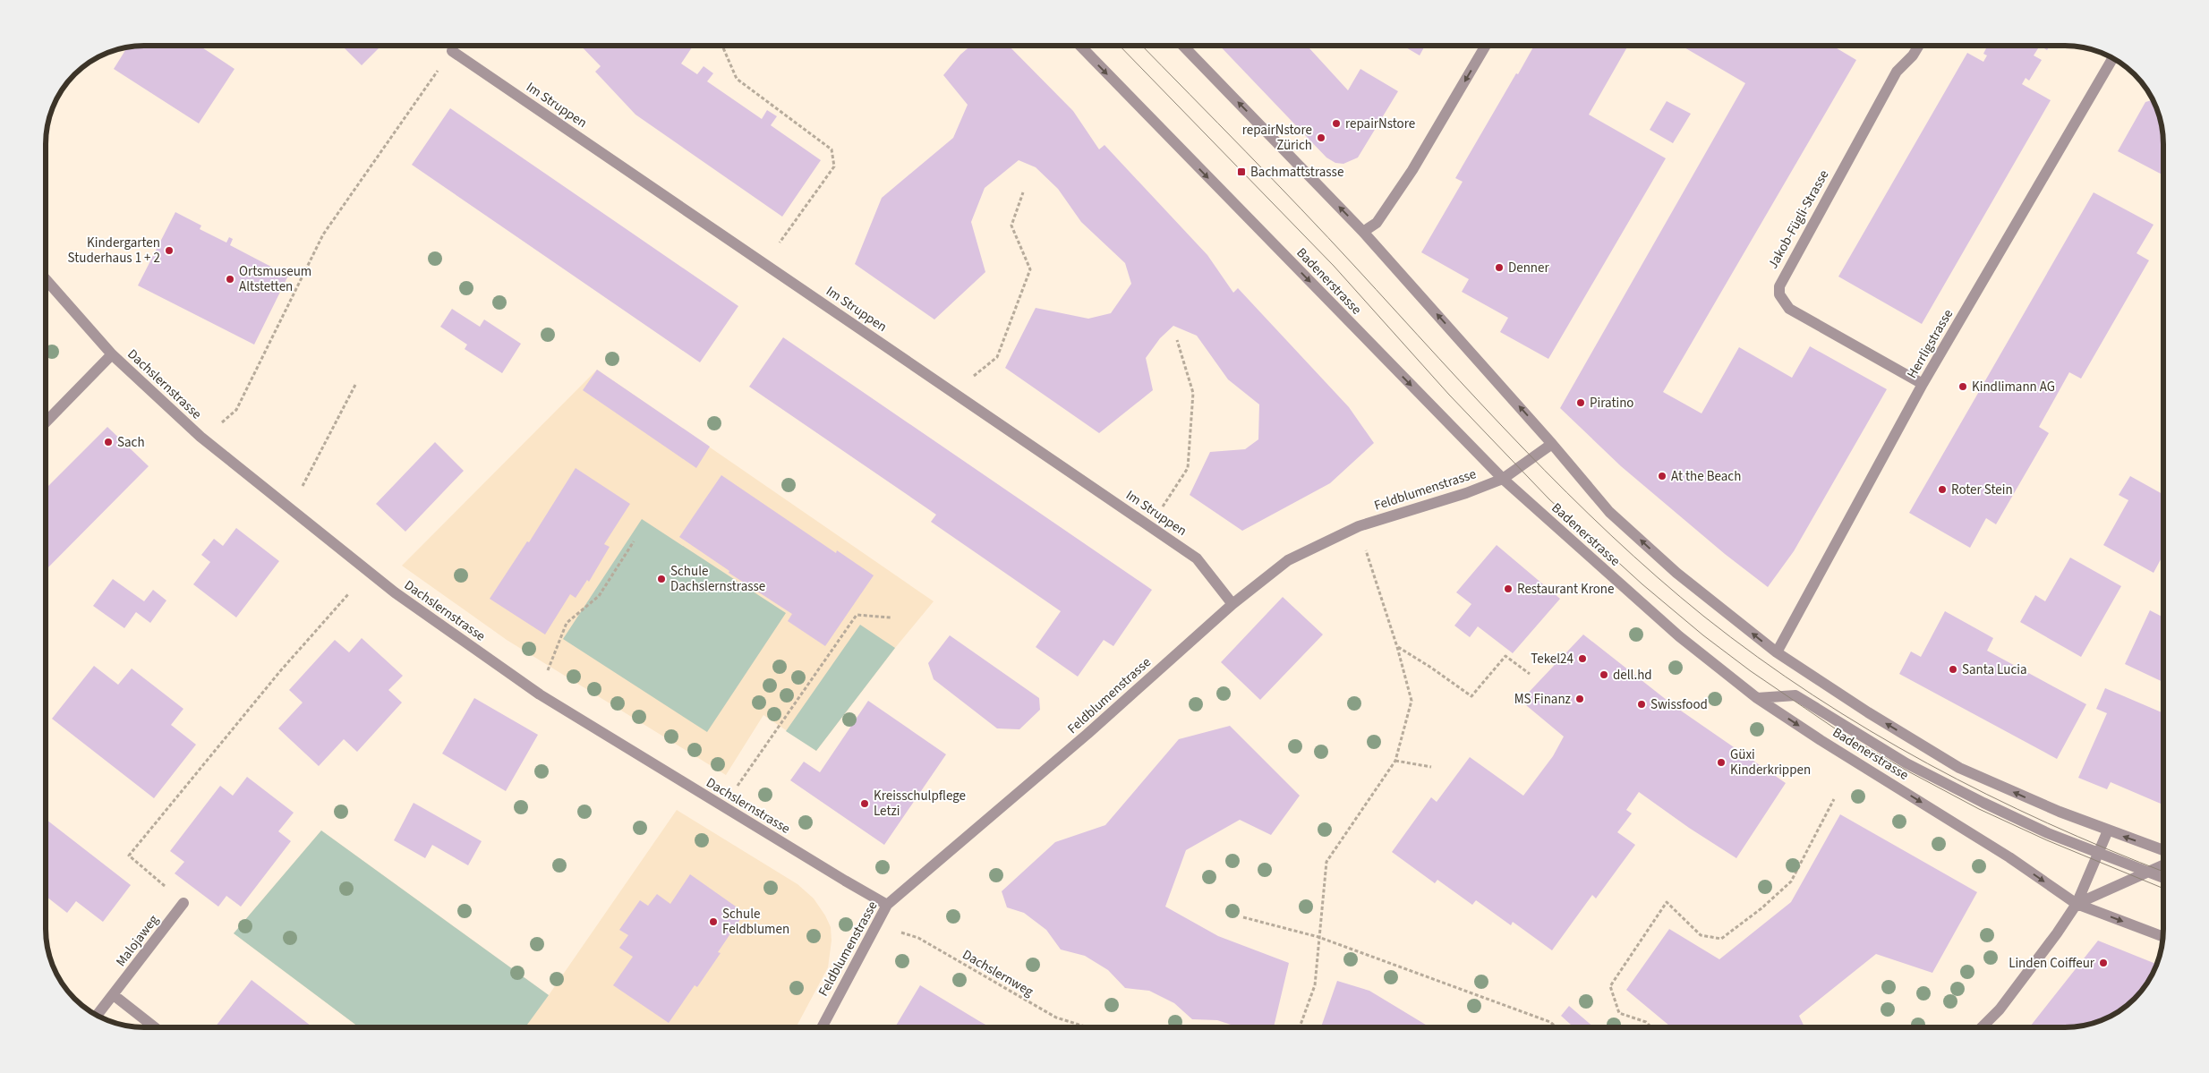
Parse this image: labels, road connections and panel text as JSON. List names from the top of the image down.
{
  "streets": {
    "street": [
      "Im Struppen",
      "Jakob-Fügli-Strasse",
      "Badenerstrasse",
      "Herrligstrasse",
      "Dachslernstrasse",
      "Feldblumenstrasse",
      "Malojaweg"
    ],
    "path": ["Dachslernweg"]
  },
  "crossings": [
    ["Im Struppen", "Feldblumenstrasse"],
    ["Jakob-Fügli-Strasse", "Herrligstrasse"],
    ["Badenerstrasse", "Feldblumenstrasse"],
    ["Dachslernstrasse", "Feldblumenstrasse"],
    ["Feldblumenstrasse", "Dachslernweg"]
  ],
  "places": {
    "other": [
      "repairNstore",
      "repairNstore Zürich",
      "Kindergarten Studerhaus 1 + 2",
      "Denner",
      "Ortsmuseum Altstetten",
      "Kindlimann AG",
      "Piratino",
      "Sach",
      "At the Beach",
      "Roter Stein",
      "Schule Dachslernstrasse",
      "Restaurant Krone",
      "Tekel24",
      "Santa Lucia",
      "dell.hd",
      "MS Finanz",
      "Swissfood",
      "Güxi Kinderkrippen",
      "Kreisschulpflege Letzi",
      "Schule Feldblumen",
      "Linden Coiffeur"
    ],
    "transit": ["Bachmattstrasse"]
  }
}
